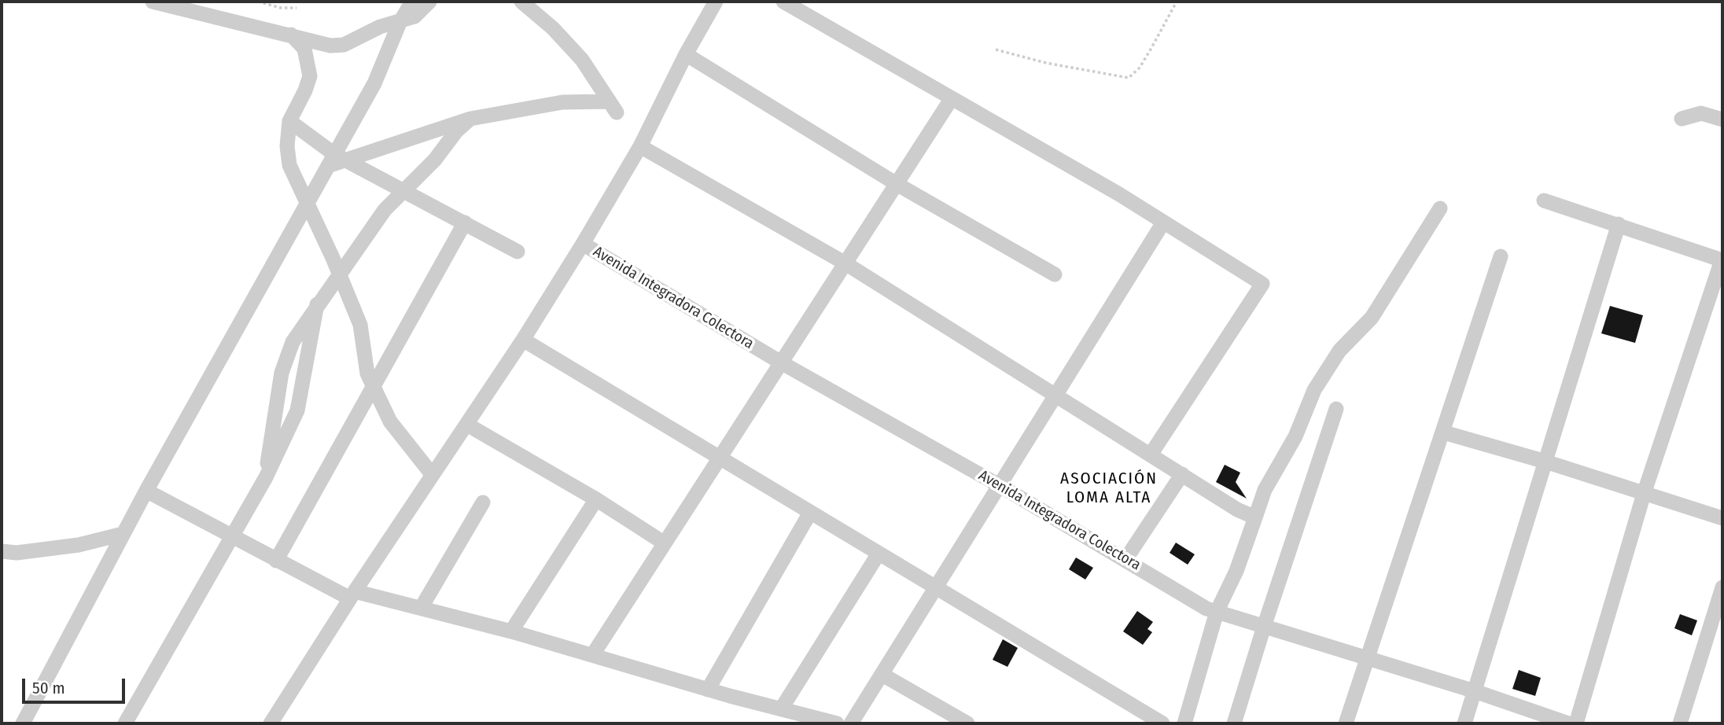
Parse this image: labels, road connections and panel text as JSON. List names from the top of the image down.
{
  "streets": {
    "street": ["Avenida Integradora Colectora"]
  },
  "districts": ["ASOCIACIÓN LOMA ALTA"],
  "scale_bar": "50 m"
}
